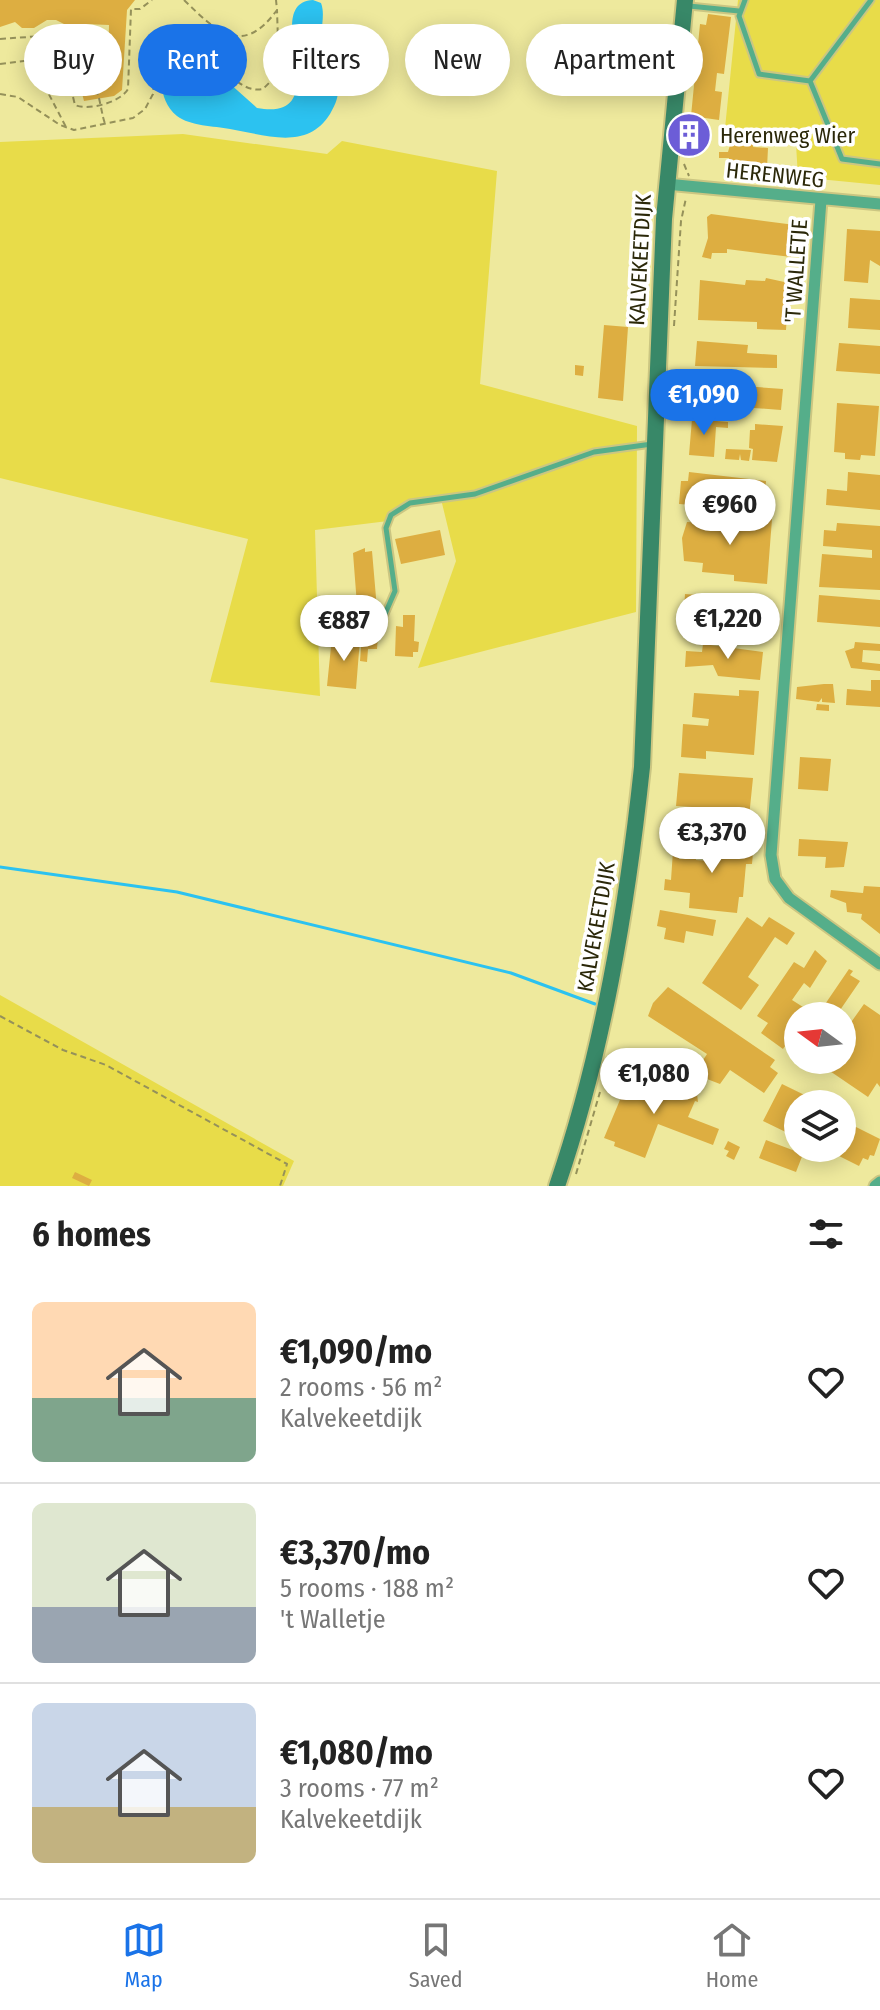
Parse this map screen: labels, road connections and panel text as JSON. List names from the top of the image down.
{
  "streets": {
    "street": ["HERENWEG", "KALVEKEETDIJK", "'T WALLETJE"]
  },
  "crossings": [
    ["HERENWEG", "KALVEKEETDIJK"],
    ["HERENWEG", "'T WALLETJE"]
  ],
  "places": {
    "building": ["Herenweg Wier"]
  },
  "north": "left",
  "page": {
    "chip": [
      "Buy",
      "Rent",
      "Filters",
      "New",
      "Apartment"
    ],
    "price": [
      "€1,090",
      "€960",
      "€1,220",
      "€887",
      "€3,370",
      "€1,080"
    ],
    "heading": "6 homes",
    "list": [
      {
        "name": "€1,090/mo",
        "note": "2 rooms · 56 m² · Kalvekeetdijk"
      },
      {
        "name": "€3,370/mo",
        "note": "5 rooms · 188 m² · 't Walletje"
      },
      {
        "name": "€1,080/mo",
        "note": "3 rooms · 77 m² · Kalvekeetdijk"
      }
    ],
    "tabs": ["Map", "Saved", "Home"]
  }
}
